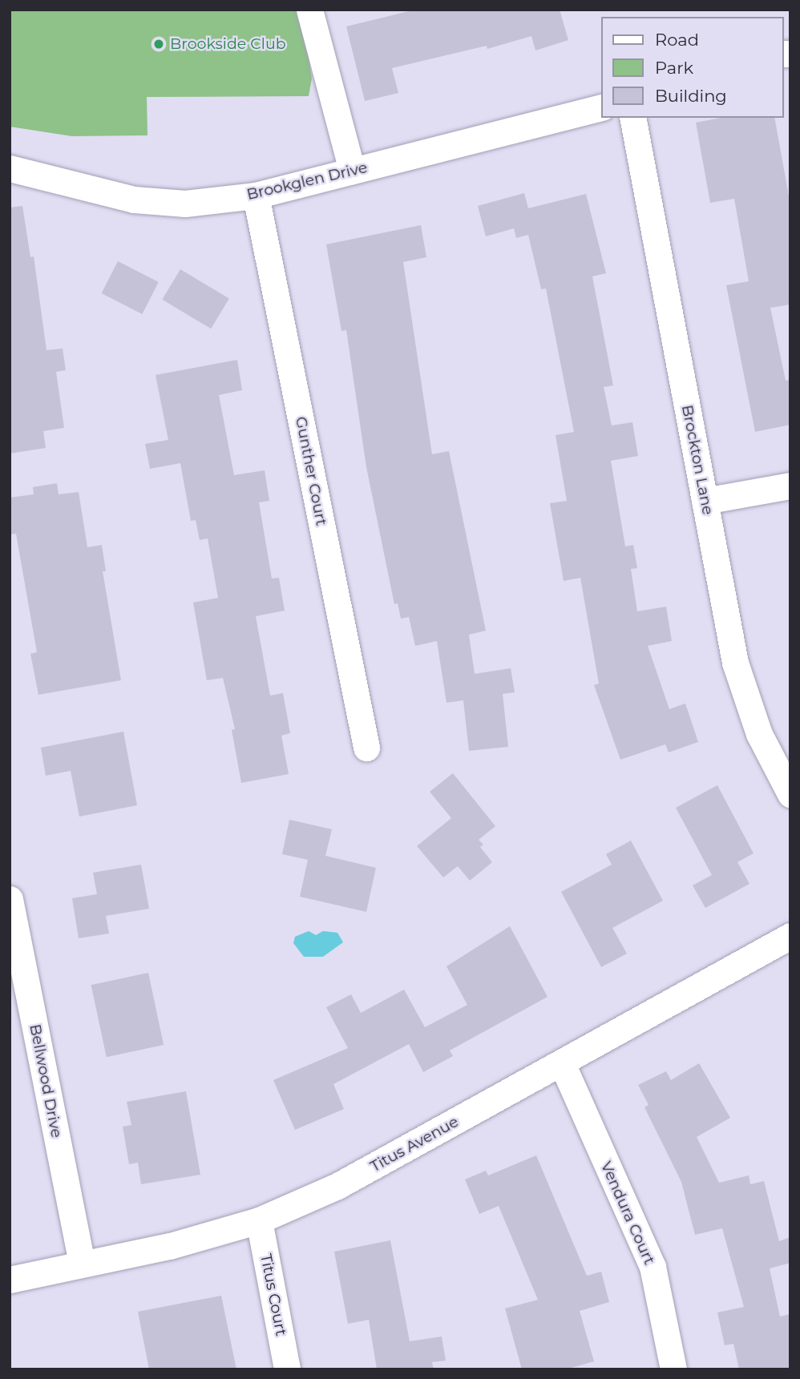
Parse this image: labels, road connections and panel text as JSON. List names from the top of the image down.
{
  "streets": {
    "street": [
      "Brookglen Drive",
      "Brockton Lane",
      "Gunther Court",
      "Bellwood Drive",
      "Titus Avenue",
      "Vendura Court",
      "Titus Court"
    ]
  },
  "crossings": [
    ["Brookglen Drive", "Gunther Court"],
    ["Bellwood Drive", "Titus Avenue"],
    ["Titus Avenue", "Vendura Court"],
    ["Titus Avenue", "Titus Court"]
  ],
  "places": ["Brookside Club"],
  "legend": ["Road", "Park", "Building"]
}
